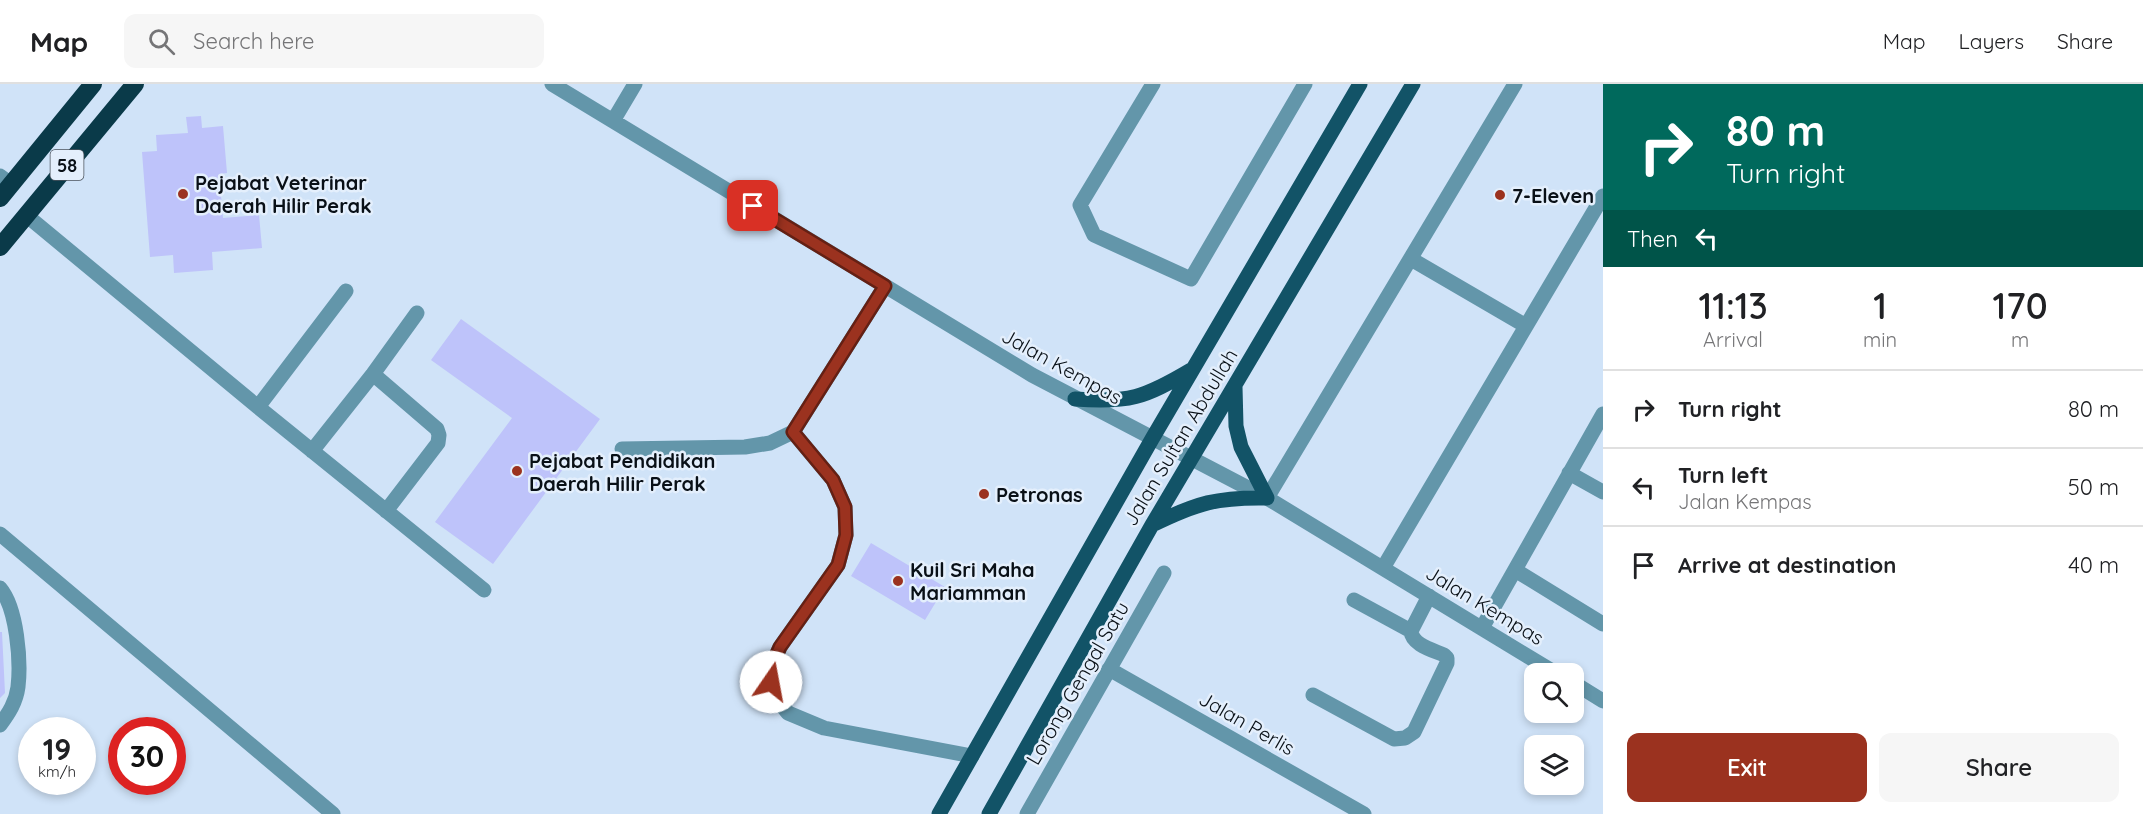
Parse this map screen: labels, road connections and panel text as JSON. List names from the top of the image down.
{
  "streets": {
    "highway": ["58"],
    "main road": ["Jalan Sultan Abdullah"],
    "street": ["Jalan Kempas", "Lorong Gengal Satu", "Jalan Perlis"]
  },
  "crossings": [
    ["Jalan Kempas", "Jalan Sultan Abdullah"],
    ["Lorong Gengal Satu", "Jalan Perlis"]
  ],
  "places": [
    "Pejabat Veterinar Daerah Hilir Perak",
    "7-Eleven",
    "Pejabat Pendidikan Daerah Hilir Perak",
    "Petronas",
    "Kuil Sri Maha Mariamman"
  ],
  "page": {
    "header": "Map",
    "search": "Search here",
    "nav": ["Map", "Layers", "Share"],
    "turn": ["80 m", "Turn right"],
    "then": "Then",
    "eta": [
      "11:13",
      "Arrival",
      "1",
      "min",
      "170",
      "m"
    ],
    "list": [
      {
        "name": "Turn right",
        "value": "80 m"
      },
      {
        "name": "Turn left",
        "note": "Jalan Kempas",
        "value": "50 m"
      },
      {
        "name": "Arrive at destination",
        "value": "40 m"
      }
    ],
    "speed": "19 km/h",
    "limit": "30",
    "buttons": ["Exit", "Share"]
  }
}
